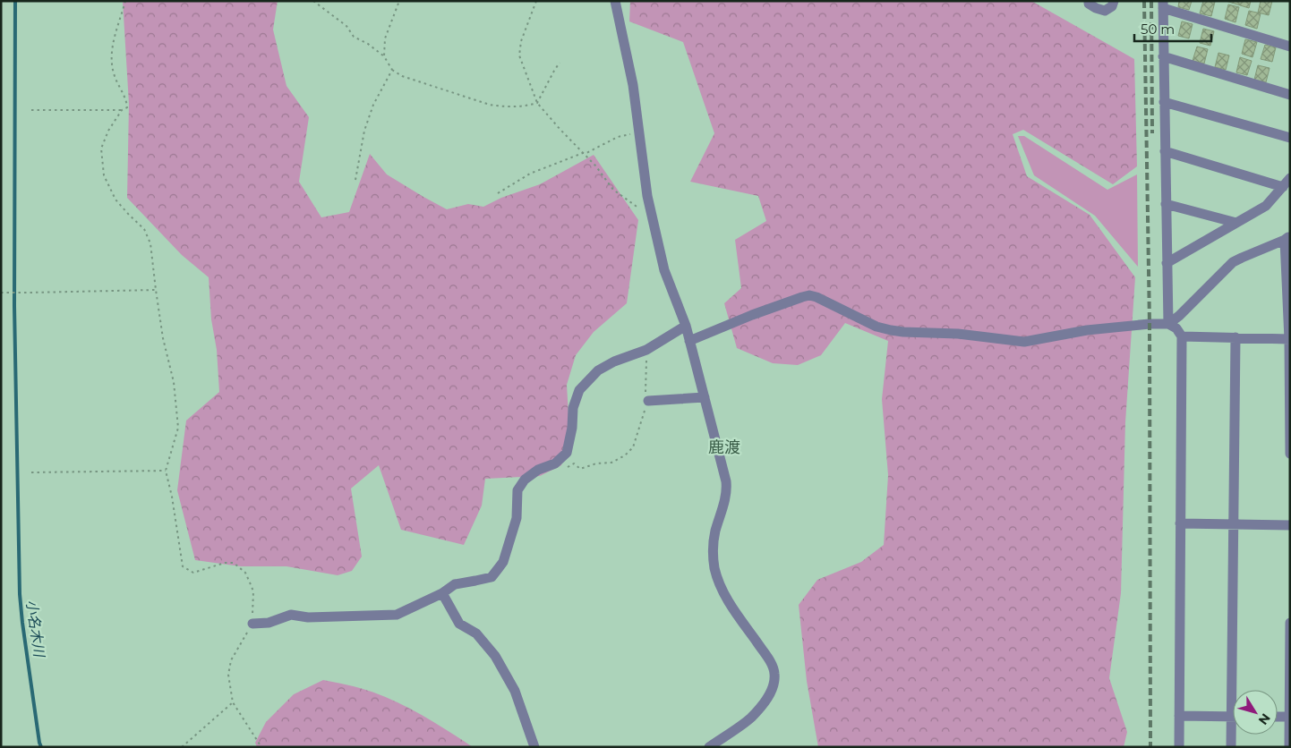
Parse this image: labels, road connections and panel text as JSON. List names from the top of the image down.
{
  "districts": ["鹿渡"],
  "water": ["小名木川"],
  "scale_bar": "50 m",
  "north": "bottom right"
}
